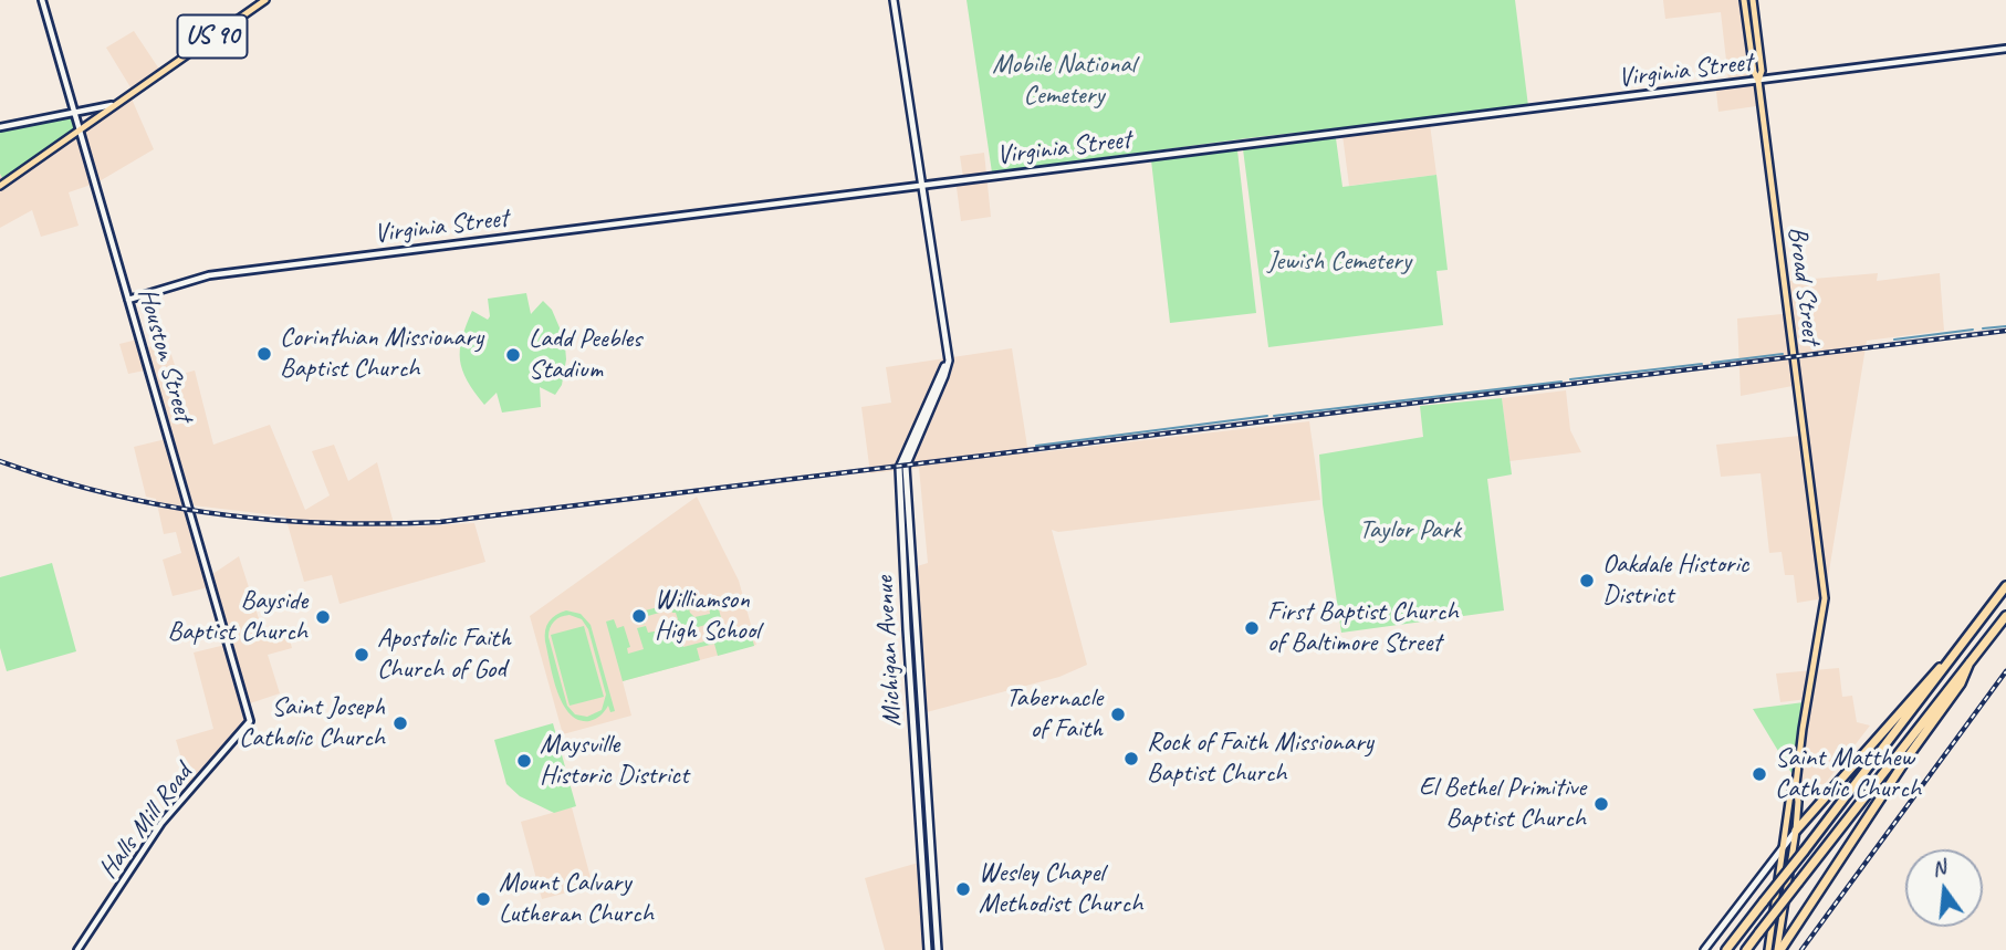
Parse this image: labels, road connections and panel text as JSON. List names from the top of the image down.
{
  "streets": {
    "main road": ["US 90", "Broad Street", "Michigan Avenue"],
    "street": ["Virginia Street", "Houston Street", "Halls Mill Road"]
  },
  "crossings": [
    ["US 90", "Houston Street"],
    ["Virginia Street", "Broad Street"],
    ["Virginia Street", "Houston Street"],
    ["Virginia Street", "Michigan Avenue"],
    ["Houston Street", "Halls Mill Road"]
  ],
  "parks": ["Mobile National Cemetery", "Jewish Cemetery", "Taylor Park"],
  "places": [
    "Corinthian Missionary Baptist Church",
    "Ladd Peebles Stadium",
    "Oakdale Historic District",
    "Williamson High School",
    "Bayside Baptist Church",
    "First Baptist Church of Baltimore Street",
    "Apostolic Faith Church of God",
    "Tabernacle of Faith",
    "Saint Joseph Catholic Church",
    "Rock of Faith Missionary Baptist Church",
    "Maysville Historic District",
    "Saint Matthew Catholic Church",
    "El Bethel Primitive Baptist Church",
    "Wesley Chapel Methodist Church",
    "Mount Calvary Lutheran Church"
  ],
  "north": "top"
}
